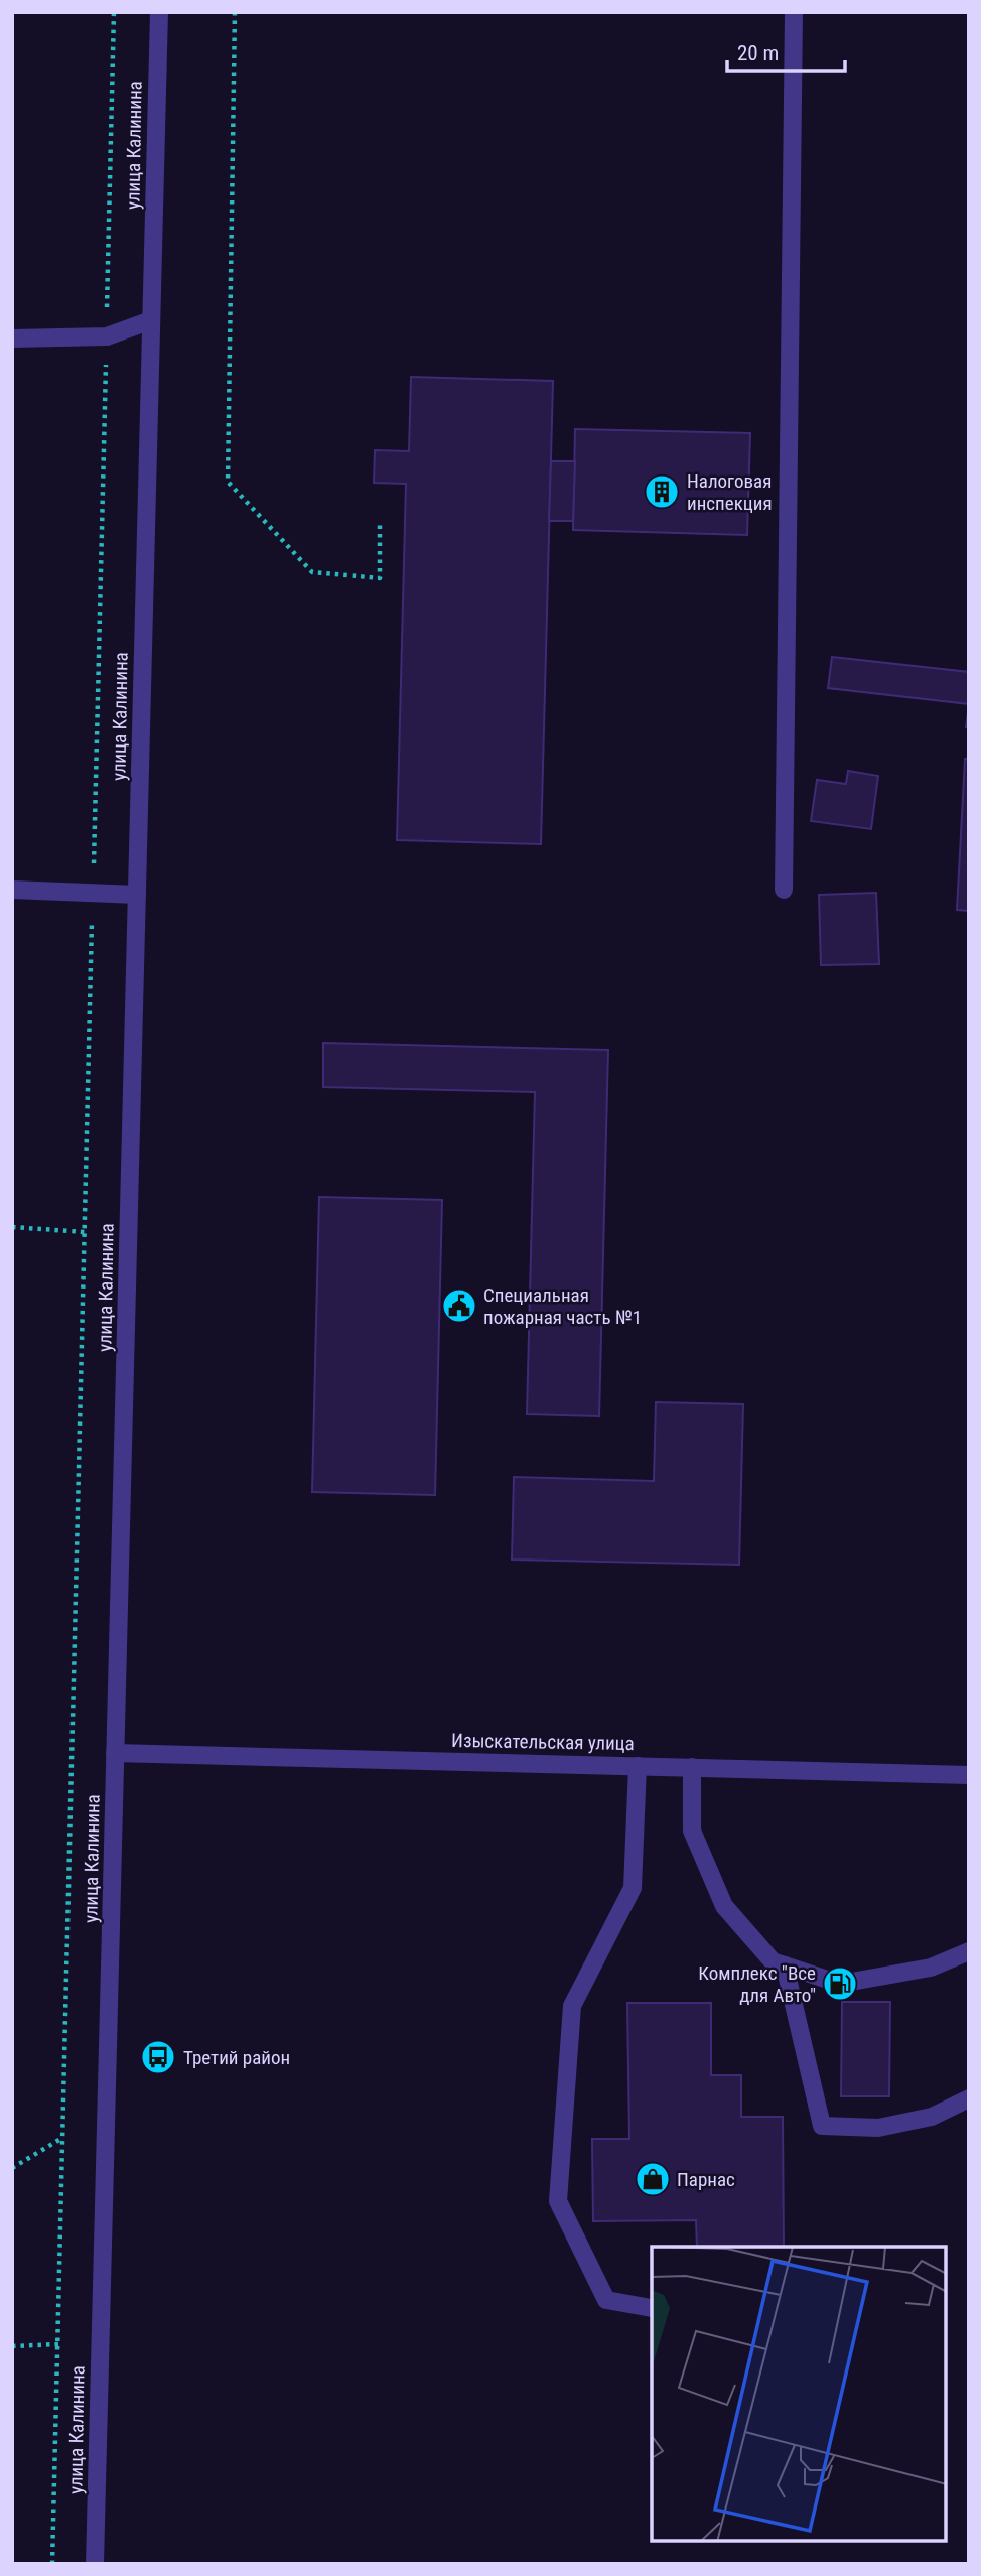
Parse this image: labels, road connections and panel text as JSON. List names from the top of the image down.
{
  "streets": {
    "street": ["улица Калинина", "Изыскательская улица"]
  },
  "crossings": [
    ["улица Калинина", "Изыскательская улица"]
  ],
  "places": {
    "building": ["Налоговая инспекция"],
    "public building": ["Специальная пожарная часть №1"],
    "fuel station": ["Комплекс \"Все для Авто\""],
    "bus stop": ["Третий район"],
    "shop": ["Парнас"]
  },
  "scale_bar": "20 m"
}
